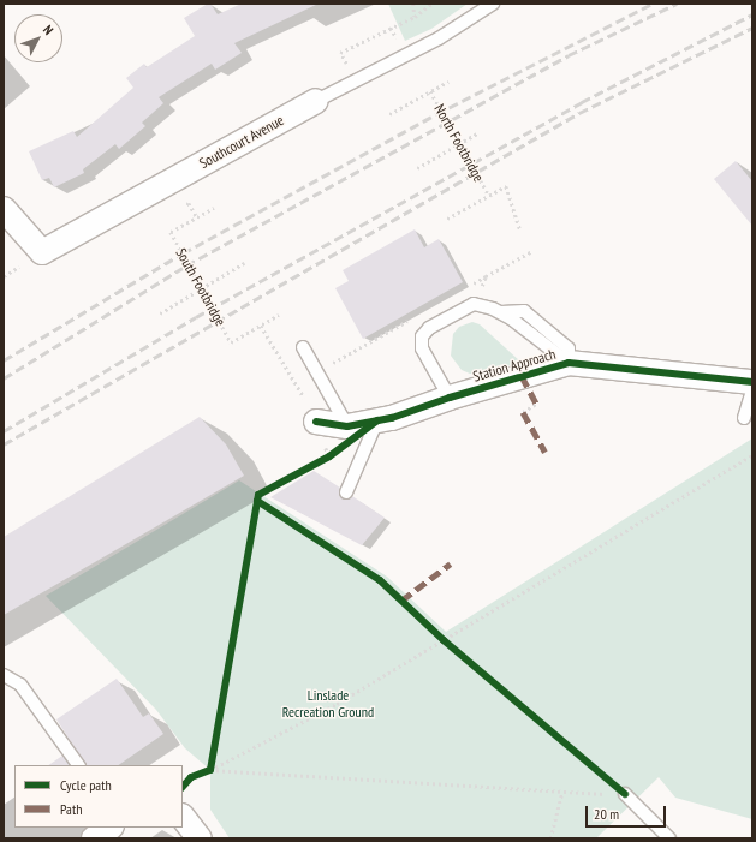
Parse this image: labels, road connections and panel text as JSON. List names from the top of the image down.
{
  "streets": {
    "street": ["Southcourt Avenue", "Station Approach"],
    "path": ["North Footbridge", "South Footbridge"]
  },
  "parks": ["Linslade Recreation Ground"],
  "legend": ["Cycle path", "Path"],
  "scale_bar": "20 m",
  "north": "top right"
}
